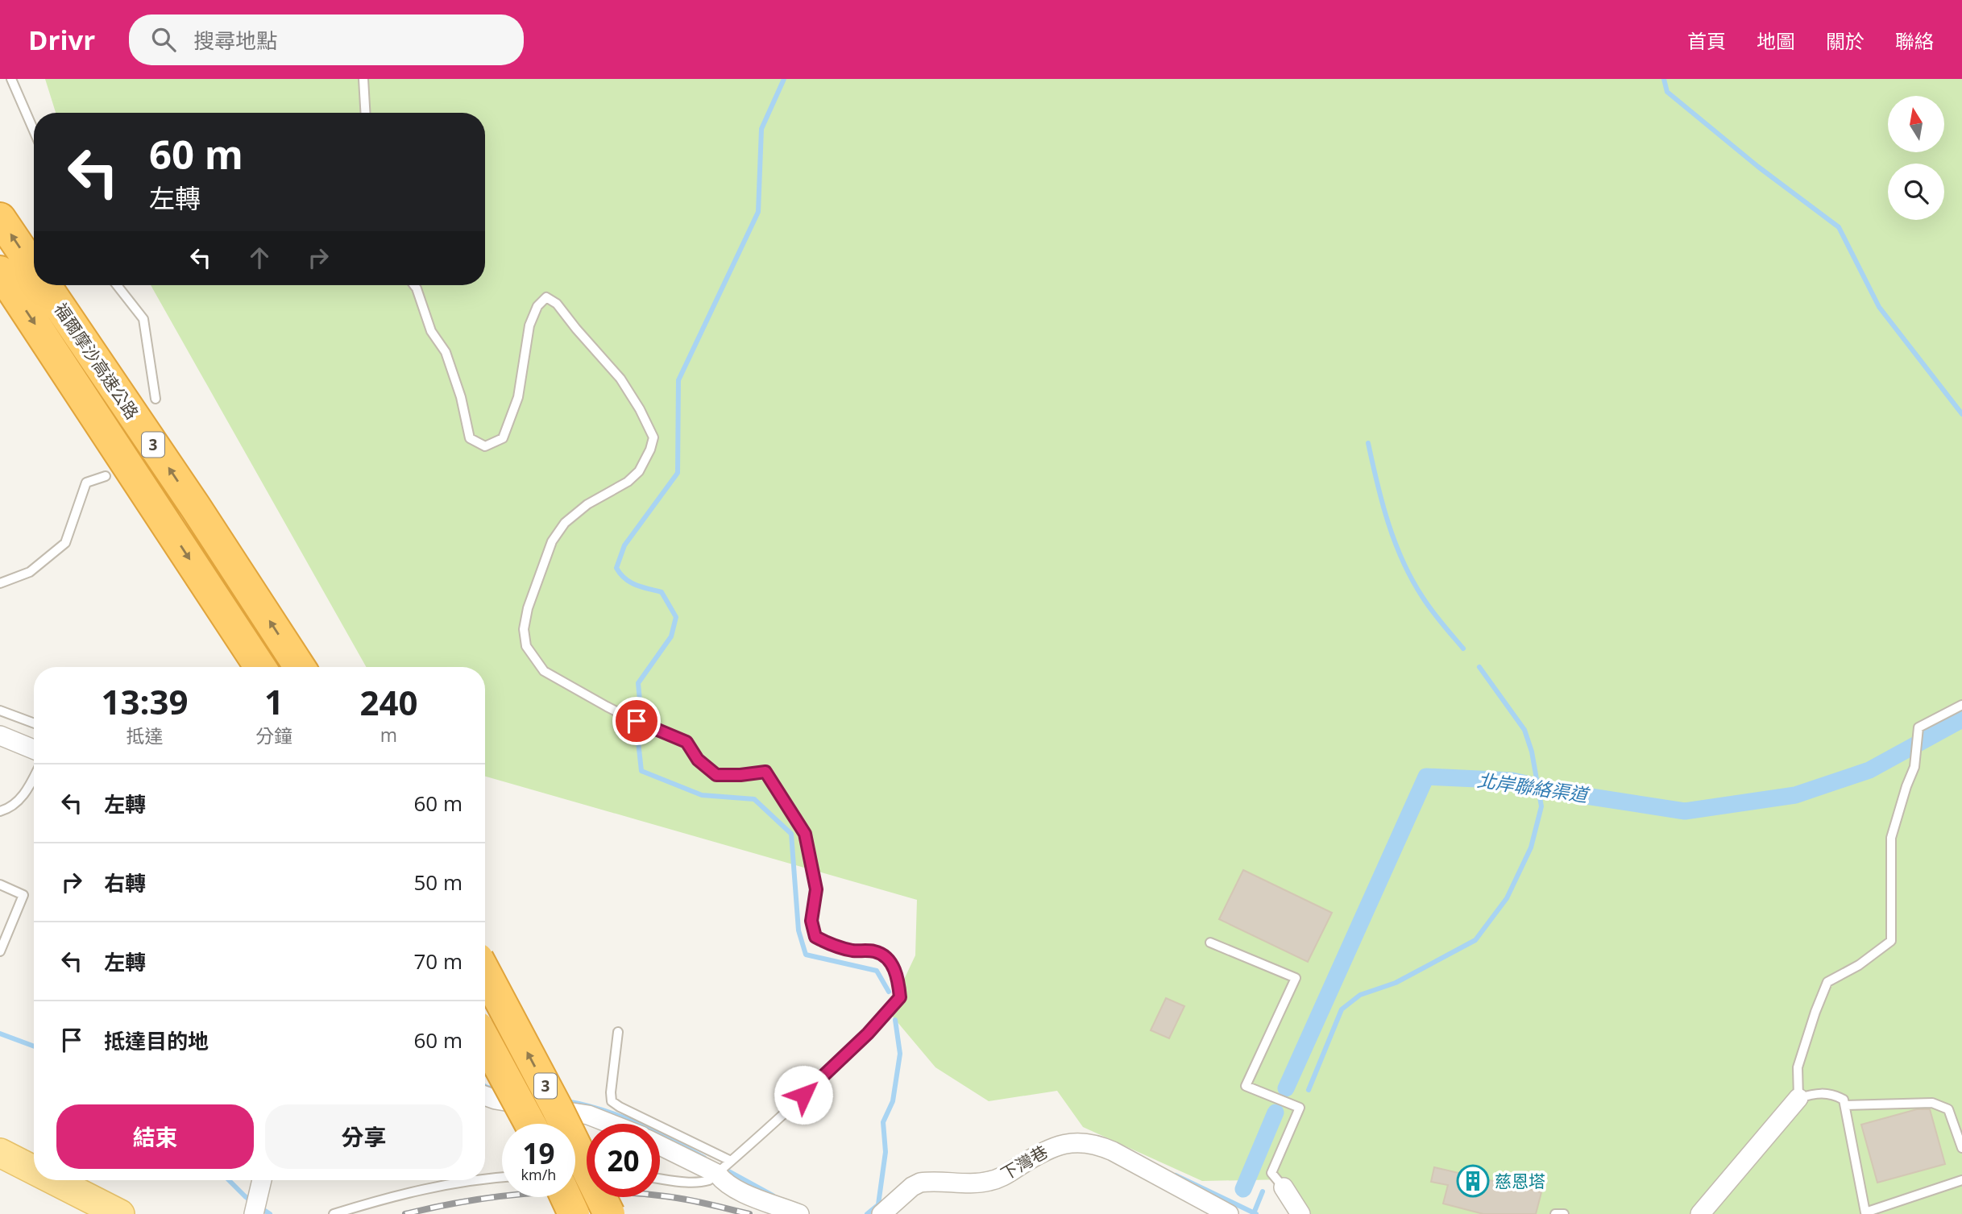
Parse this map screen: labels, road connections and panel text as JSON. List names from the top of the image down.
{
  "streets": {
    "highway": ["福爾摩沙高速公路", "3"],
    "street": ["下灣巷"]
  },
  "water": ["北岸聯絡渠道"],
  "places": {
    "building": ["慈恩塔"]
  },
  "north": "top",
  "page": {
    "header": "Drivr",
    "search": "搜尋地點",
    "nav": [
      "首頁",
      "地圖",
      "關於",
      "聯絡"
    ],
    "turn": ["60 m", "左轉"],
    "eta": [
      "13:39",
      "抵達",
      "1",
      "分鐘",
      "240",
      "m"
    ],
    "list": [
      {
        "name": "左轉",
        "value": "60 m"
      },
      {
        "name": "右轉",
        "value": "50 m"
      },
      {
        "name": "左轉",
        "value": "70 m"
      },
      {
        "name": "抵達目的地",
        "value": "60 m"
      }
    ],
    "buttons": ["結束", "分享"],
    "speed": "19 km/h",
    "limit": "20"
  }
}
